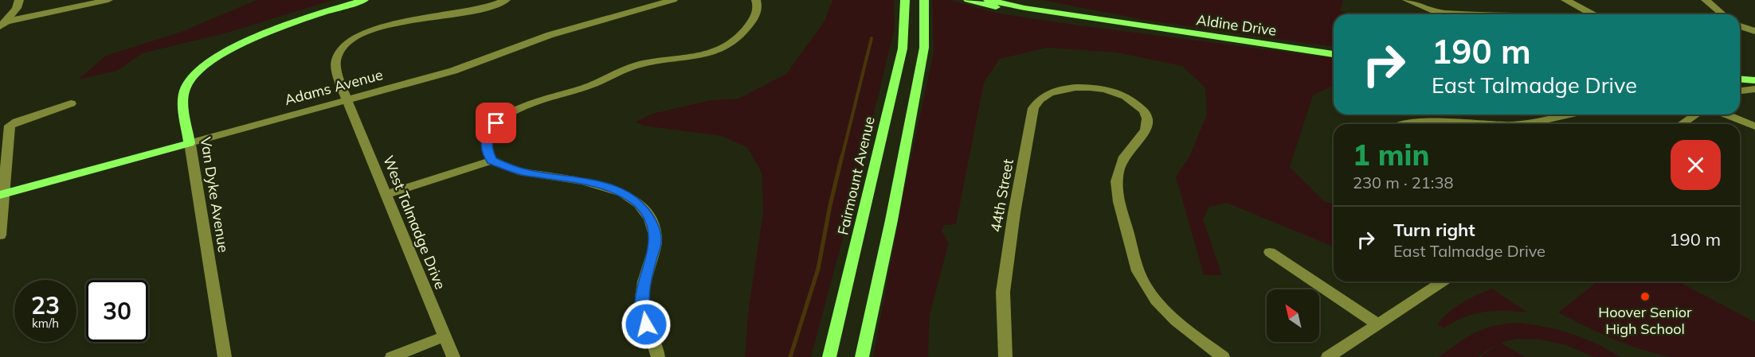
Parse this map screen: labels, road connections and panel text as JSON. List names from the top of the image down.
{
  "streets": {
    "main road": [
      "Aldine Drive",
      "Adams Avenue",
      "Fairmount Avenue",
      "Van Dyke Avenue"
    ],
    "street": ["44th Street", "West Talmadge Drive"]
  },
  "crossings": [
    ["Adams Avenue", "Van Dyke Avenue"],
    ["Adams Avenue", "West Talmadge Drive"]
  ],
  "places": ["Hoover Senior High School"],
  "north": "top left",
  "page": {
    "turn": ["190 m", "East Talmadge Drive"],
    "heading": ["1 min", "230 m · 21:38"],
    "list": [
      {
        "name": "Turn right",
        "note": "East Talmadge Drive",
        "value": "190 m"
      }
    ],
    "speed": "23 km/h",
    "limit": "30"
  }
}
